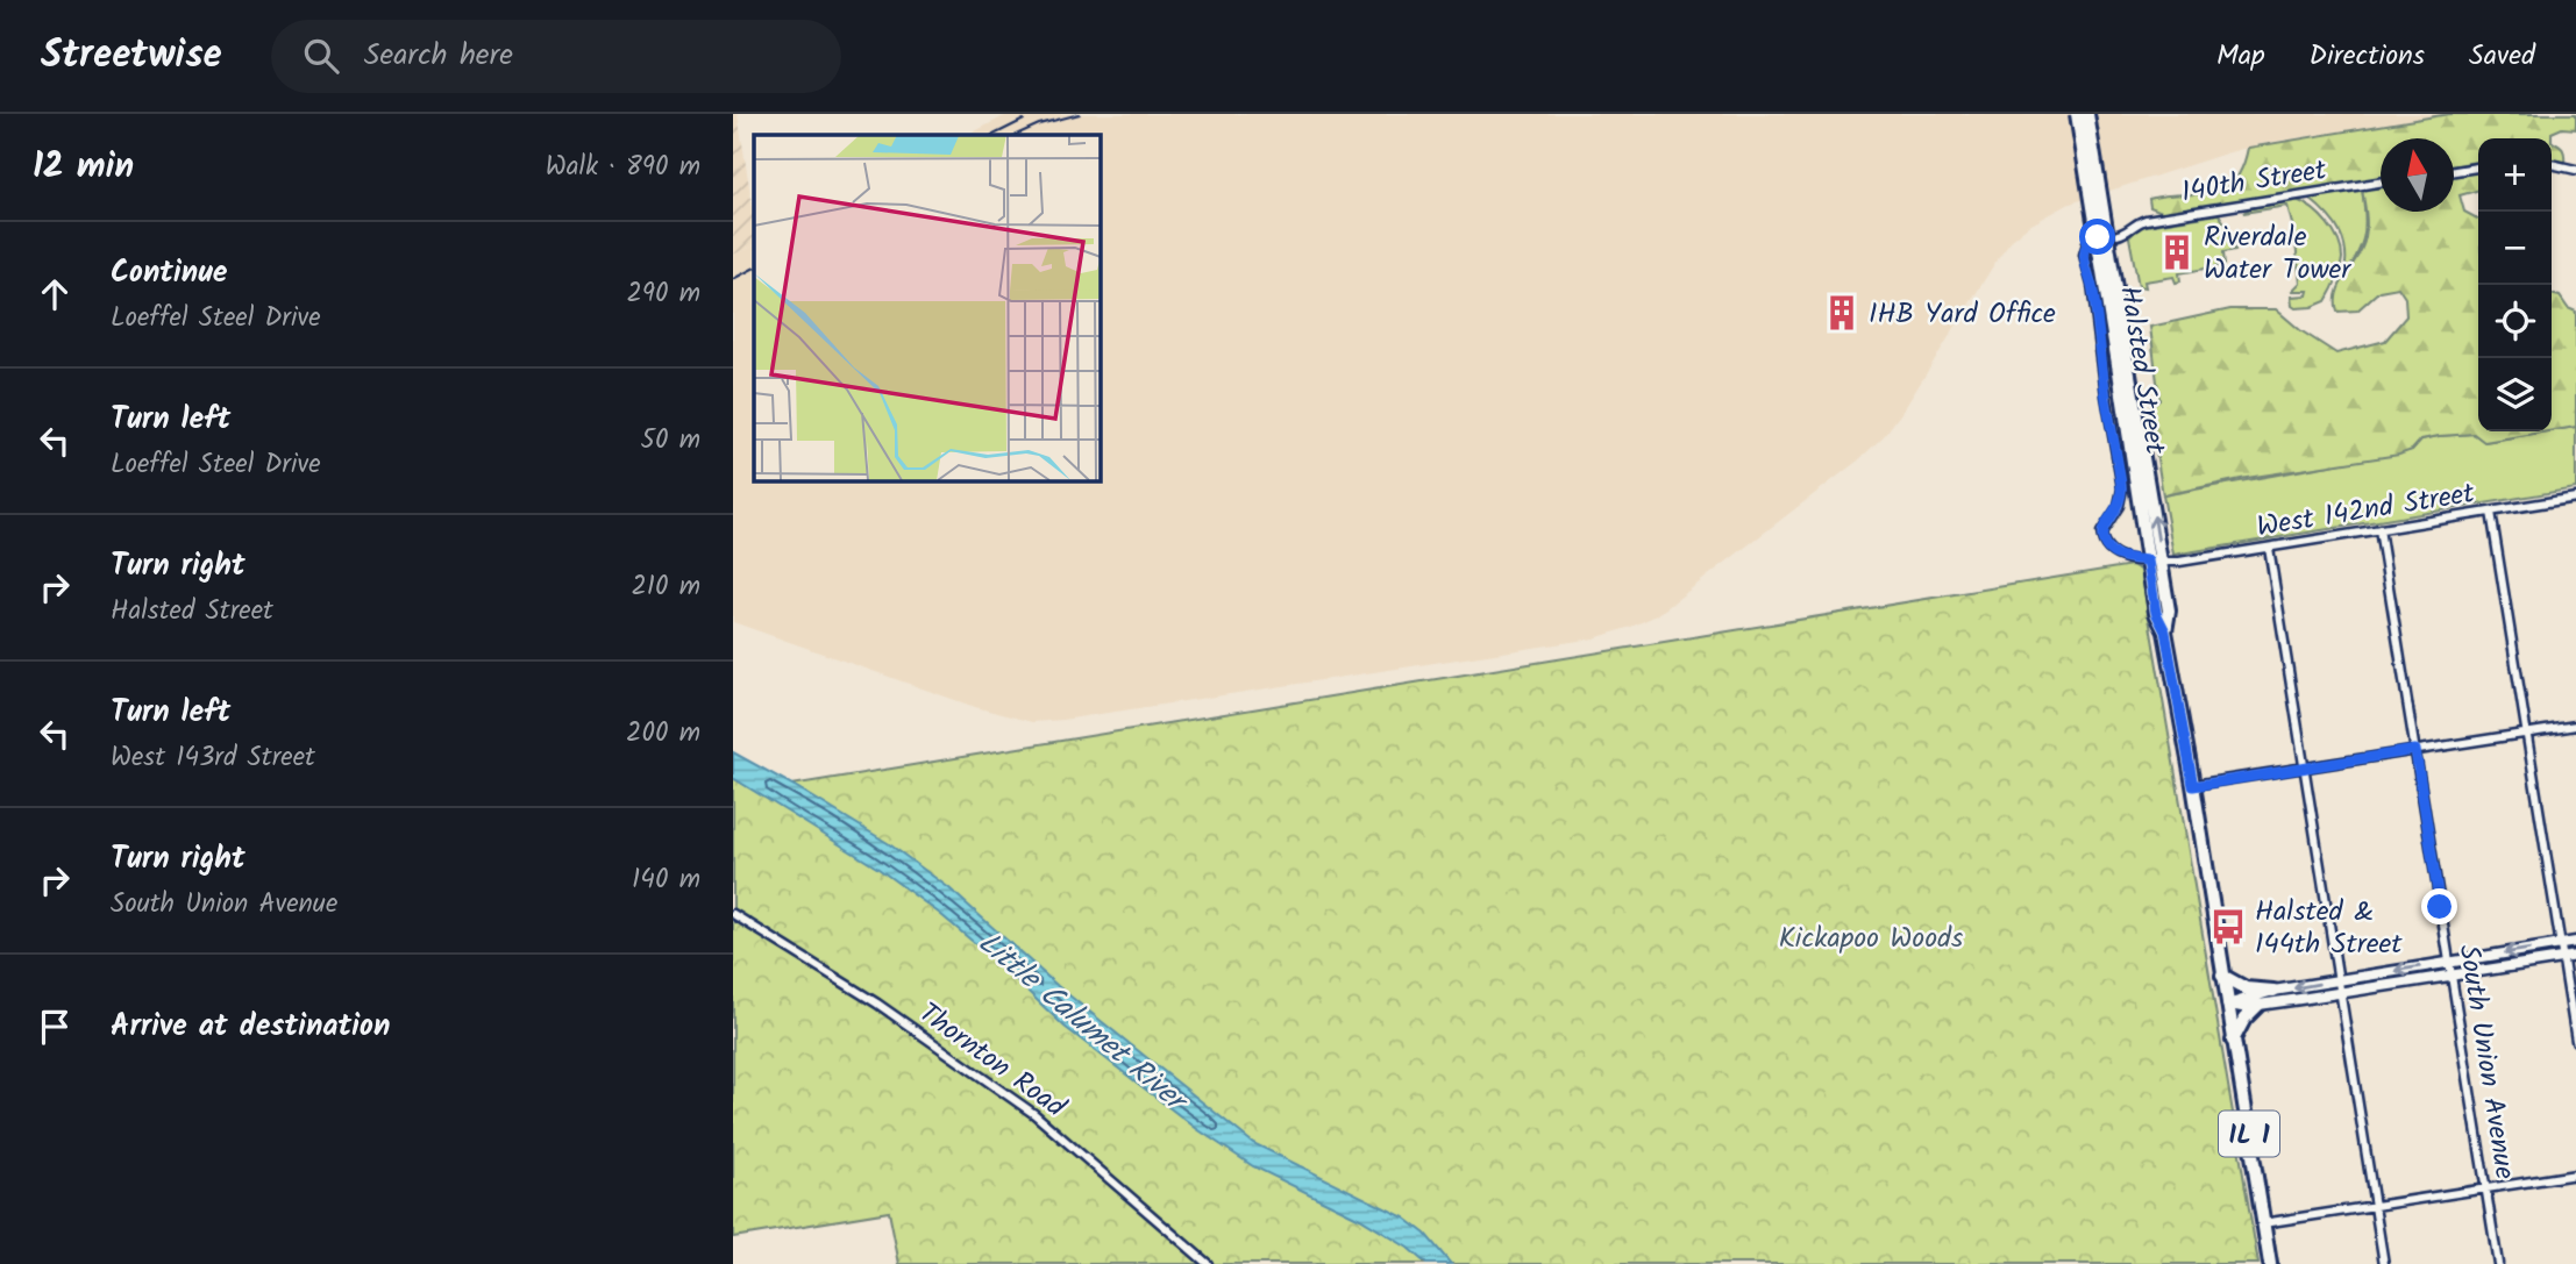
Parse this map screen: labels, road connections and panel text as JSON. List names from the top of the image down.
{
  "streets": {
    "main road": ["Halsted Street", "IL 1"],
    "street": [
      "140th Street",
      "West 142nd Street",
      "Thornton Road",
      "South Union Avenue"
    ]
  },
  "crossings": [
    ["140th Street", "Halsted Street"],
    ["140th Street", "West 142nd Street"],
    ["Halsted Street", "West 142nd Street"],
    ["West 142nd Street", "South Union Avenue"]
  ],
  "water": ["Little Calumet River"],
  "parks": ["Kickapoo Woods"],
  "places": {
    "building": ["Riverdale Water Tower", "IHB Yard Office"],
    "bus stop": ["Halsted & 144th Street"]
  },
  "north": "top",
  "page": {
    "header": "Streetwise",
    "search": "Search here",
    "nav": ["Map", "Directions", "Saved"],
    "heading": ["12 min", "Walk · 890 m"],
    "map_buttons": ["+", "−"],
    "list": [
      ["Continue", "Loeffel Steel Drive", "290 m"],
      ["Turn left", "Loeffel Steel Drive", "50 m"],
      ["Turn right", "Halsted Street", "210 m"],
      ["Turn left", "West 143rd Street", "200 m"],
      ["Turn right", "South Union Avenue", "140 m"],
      "Arrive at destination"
    ]
  }
}
